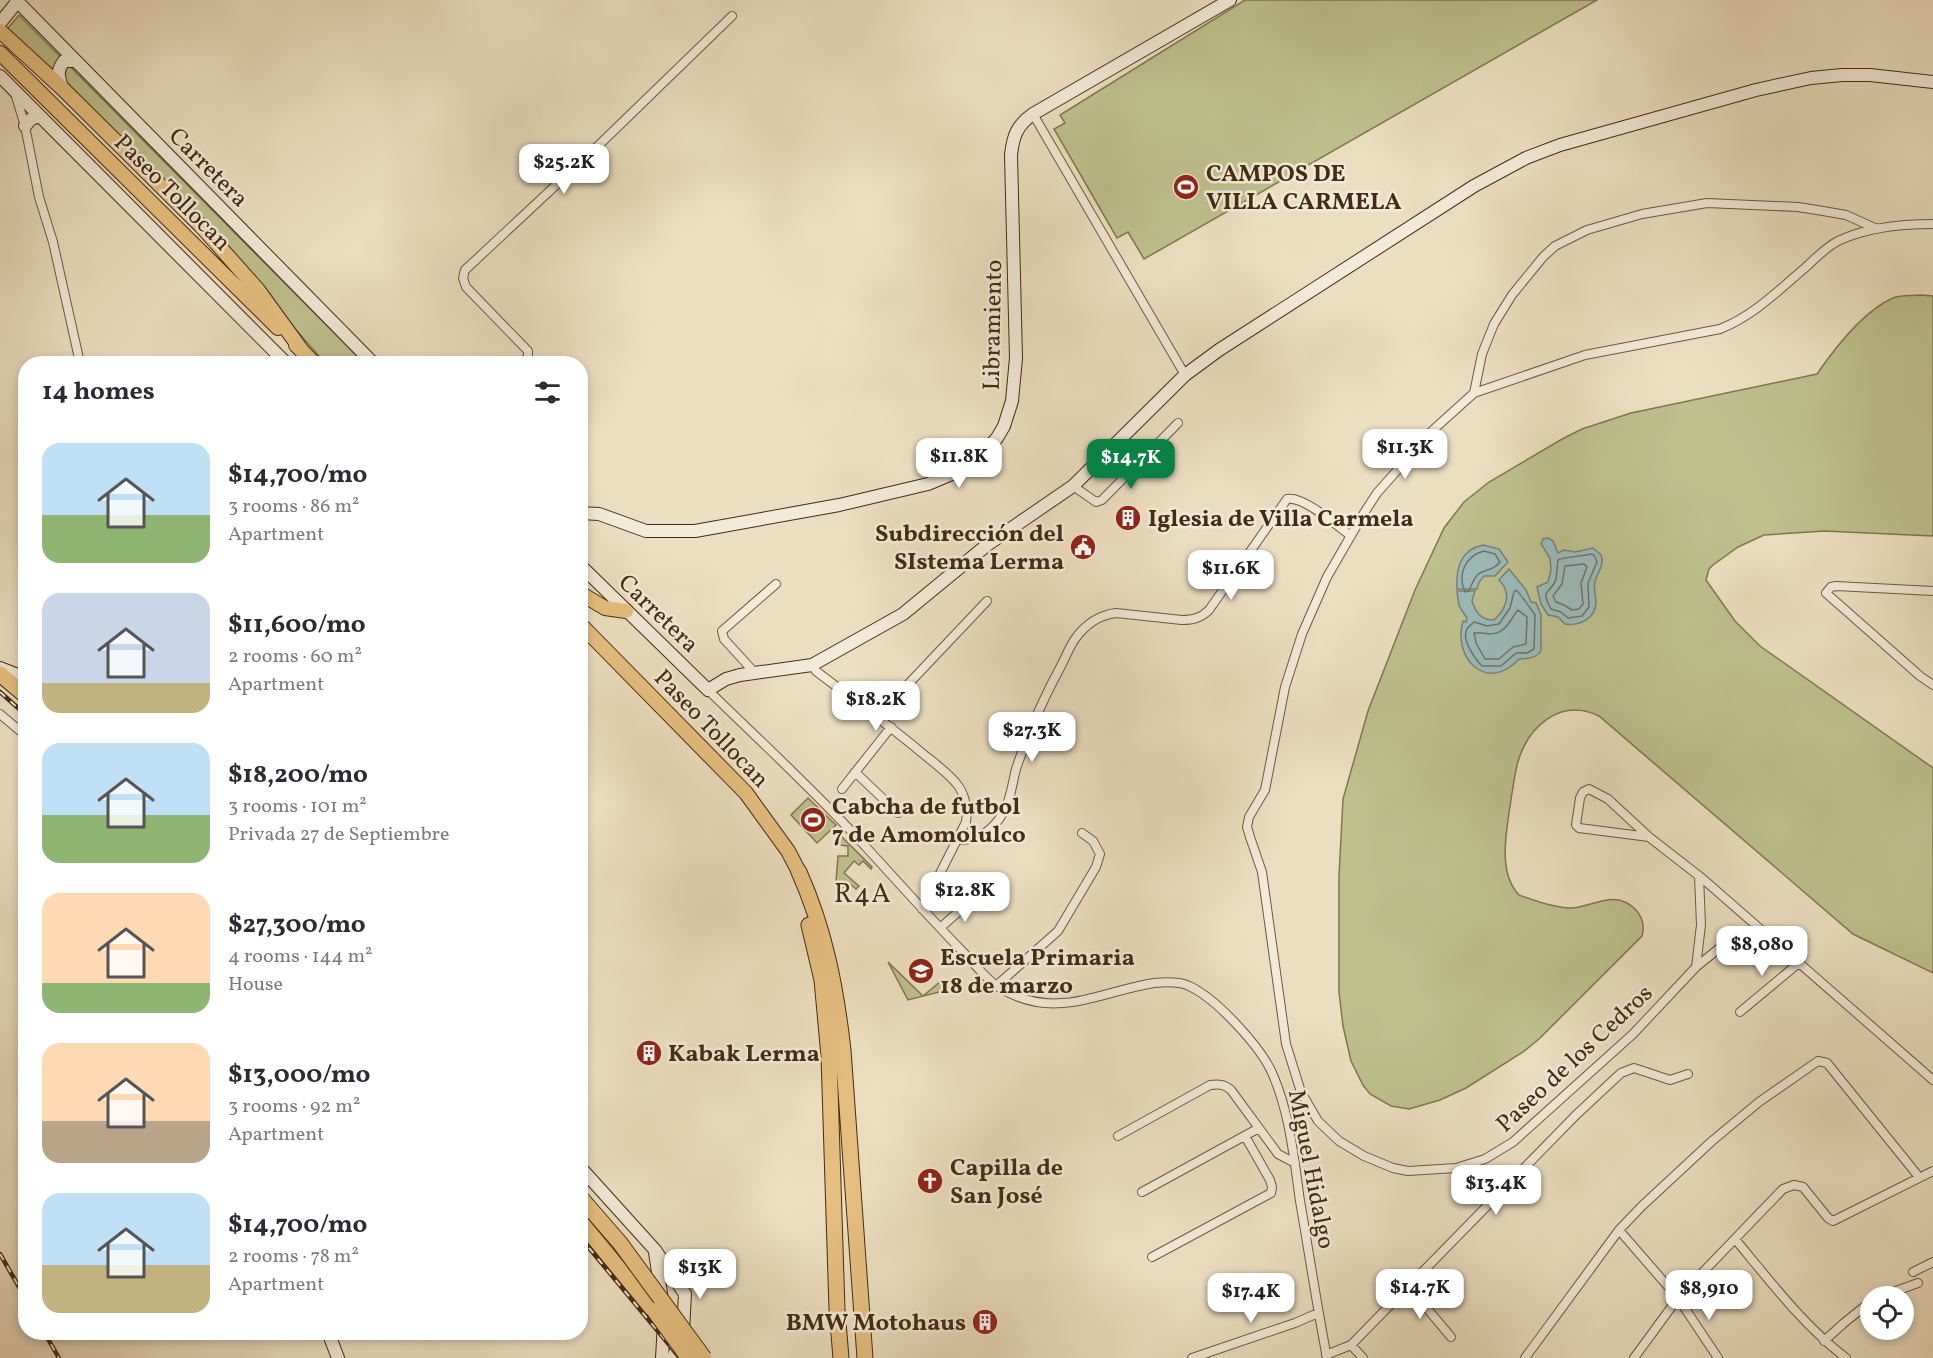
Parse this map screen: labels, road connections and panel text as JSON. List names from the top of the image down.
{
  "streets": {
    "main road": ["Carretera", "Paseo Tollocan", "Libramiento"],
    "street": ["Paseo de los Cedros", "Miguel Hidalgo"]
  },
  "crossings": [
    ["Carretera", "Miguel Hidalgo"]
  ],
  "districts": ["R4A"],
  "places": {
    "sports": ["CAMPOS DE VILLA CARMELA", "Cabcha de futbol 7 de Amomolulco"],
    "building": ["Iglesia de Villa Carmela", "Kabak Lerma", "BMW Motohaus"],
    "public building": ["Subdirección del SIstema Lerma"],
    "school or university": ["Escuela Primaria 18 de marzo"],
    "church": ["Capilla de San José"]
  },
  "page": {
    "price": [
      "$25.2K",
      "$11.3K",
      "$11.8K",
      "$14.7K",
      "$11.6K",
      "$18.2K",
      "$27.3K",
      "$12.8K",
      "$8,080",
      "$13.4K",
      "$13K",
      "$14.7K",
      "$8,910",
      "$17.4K"
    ],
    "heading": "14 homes",
    "list": [
      {
        "name": "$14,700/mo",
        "note": "3 rooms · 86 m² · Apartment"
      },
      {
        "name": "$11,600/mo",
        "note": "2 rooms · 60 m² · Apartment"
      },
      {
        "name": "$18,200/mo",
        "note": "3 rooms · 101 m² · Privada 27 de Septiembre"
      },
      {
        "name": "$27,300/mo",
        "note": "4 rooms · 144 m² · House"
      },
      {
        "name": "$13,000/mo",
        "note": "3 rooms · 92 m² · Apartment"
      },
      {
        "name": "$14,700/mo",
        "note": "2 rooms · 78 m² · Apartment"
      }
    ]
  }
}
